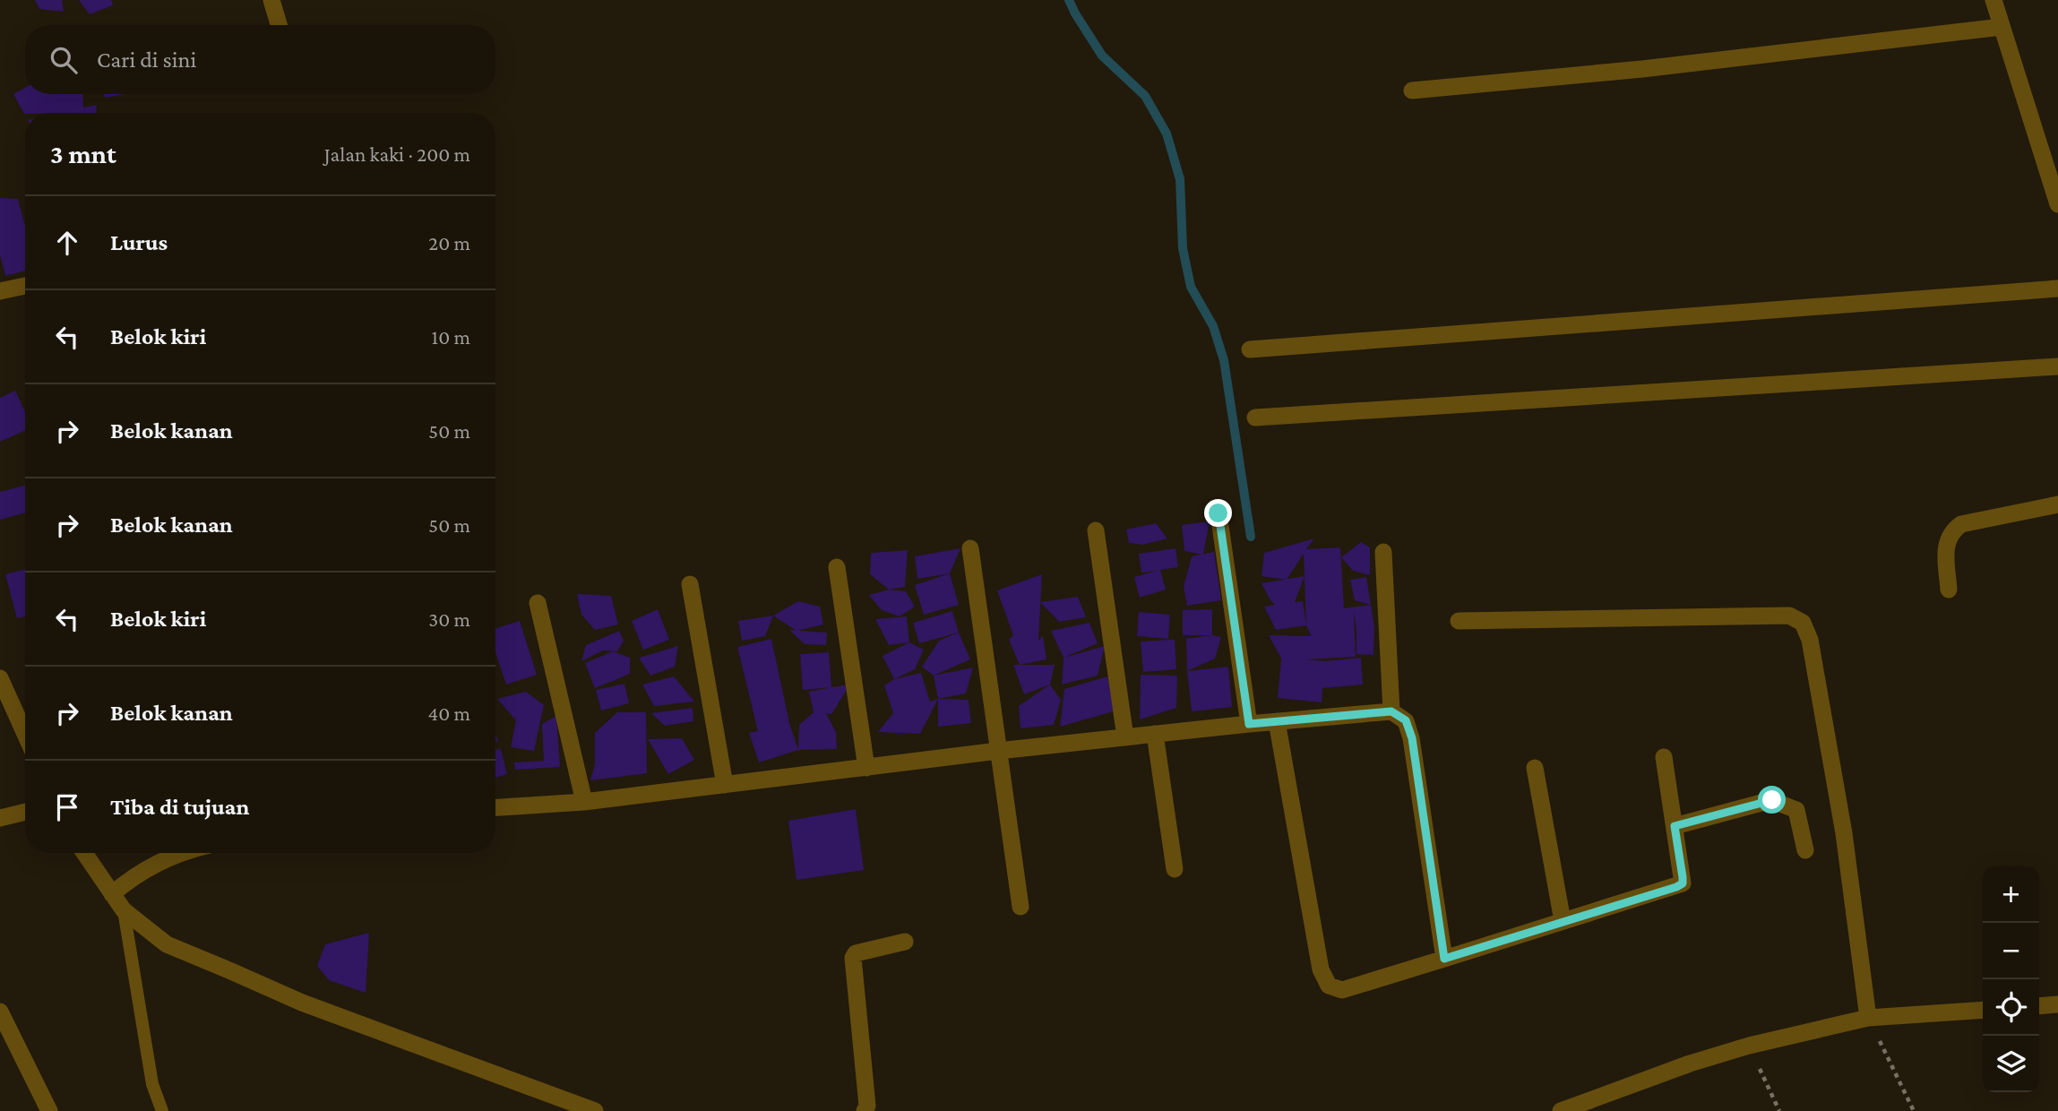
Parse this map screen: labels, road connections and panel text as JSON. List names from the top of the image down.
{
  "page": {
    "search": "Cari di sini",
    "heading": ["3 mnt", "Jalan kaki · 200 m"],
    "list": [
      ["Lurus", "20 m"],
      ["Belok kiri", "10 m"],
      ["Belok kanan", "50 m"],
      ["Belok kanan", "50 m"],
      ["Belok kiri", "30 m"],
      ["Belok kanan", "40 m"],
      "Tiba di tujuan"
    ],
    "map_buttons": ["+", "−"]
  }
}
